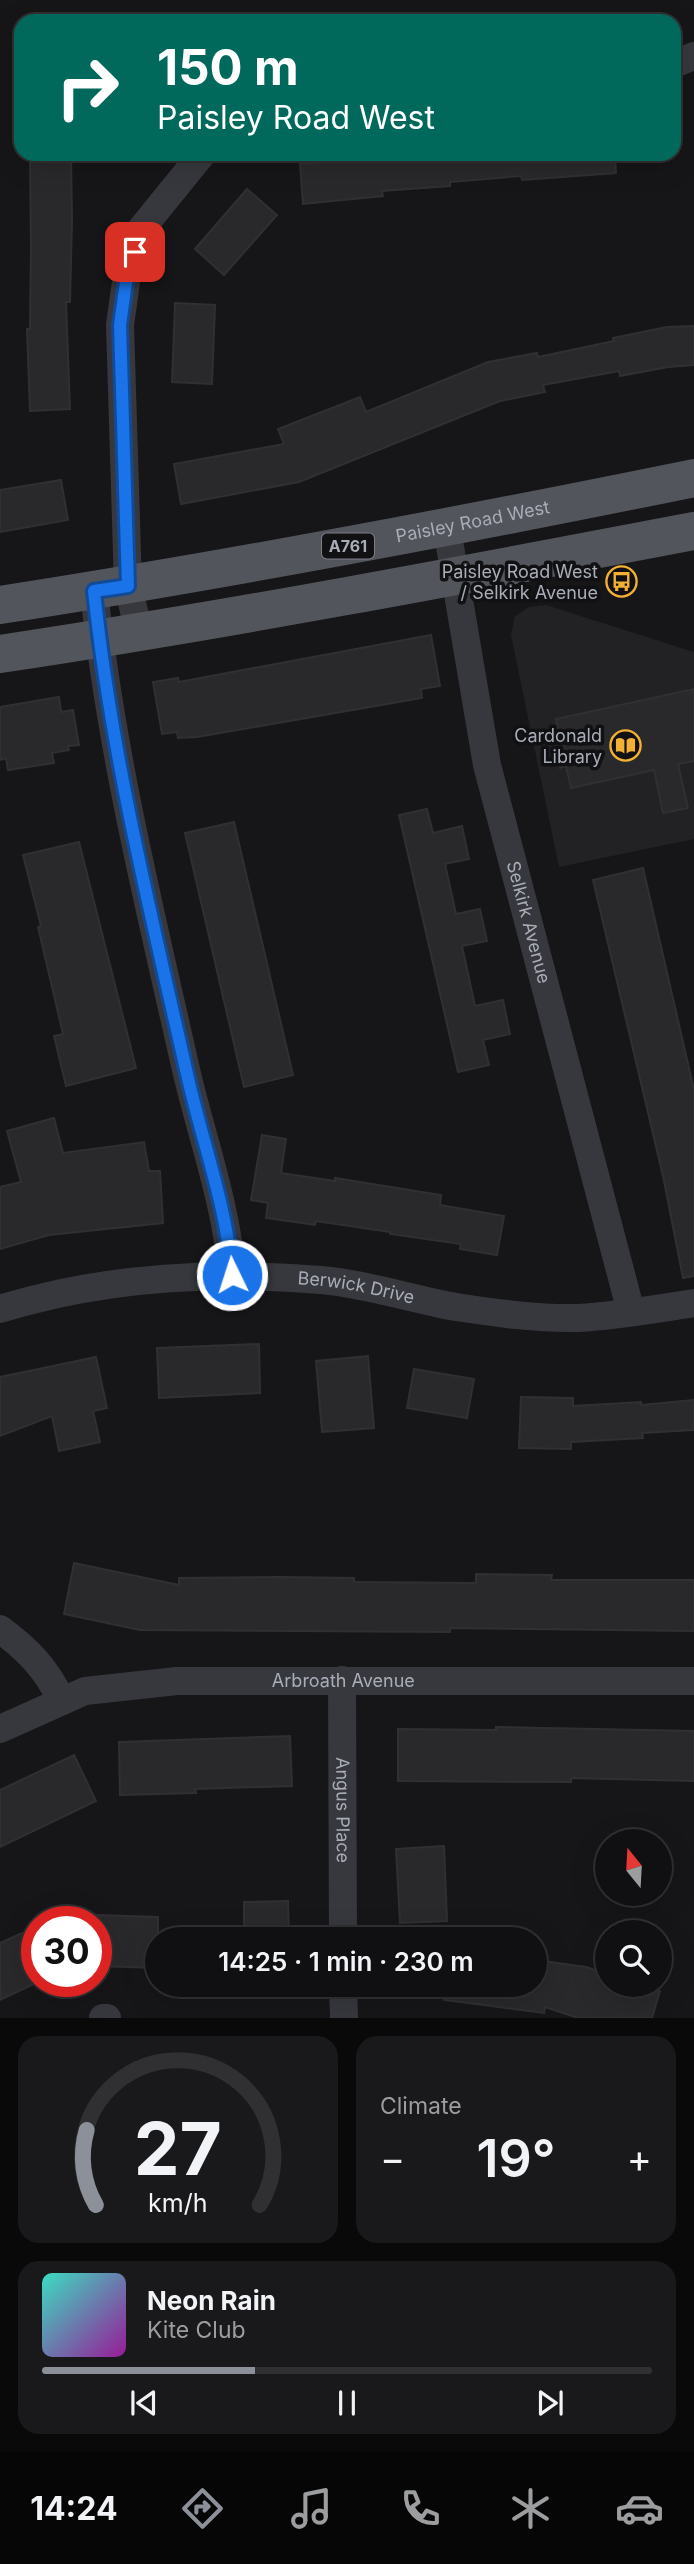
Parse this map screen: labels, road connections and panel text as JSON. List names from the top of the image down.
{
  "streets": {
    "main road": ["Paisley Road West", "A761"],
    "street": [
      "Selkirk Avenue",
      "Berwick Drive",
      "Arbroath Avenue",
      "Angus Place"
    ]
  },
  "crossings": [
    ["Paisley Road West", "Selkirk Avenue"],
    ["Selkirk Avenue", "Berwick Drive"],
    ["Arbroath Avenue", "Angus Place"]
  ],
  "places": {
    "bus stop": ["Paisley Road West / Selkirk Avenue"],
    "library": ["Cardonald Library"]
  },
  "north": "top",
  "page": {
    "turn": ["150 m", "Paisley Road West"],
    "limit": "30",
    "trip": "14:25 · 1 min · 230 m",
    "tile": "Climate",
    "heat": ["−", "19°", "+"],
    "song": ["Neon Rain", "Kite Club"],
    "tabs": "14:24",
    "gauge": ["27", "km/h"]
  }
}
